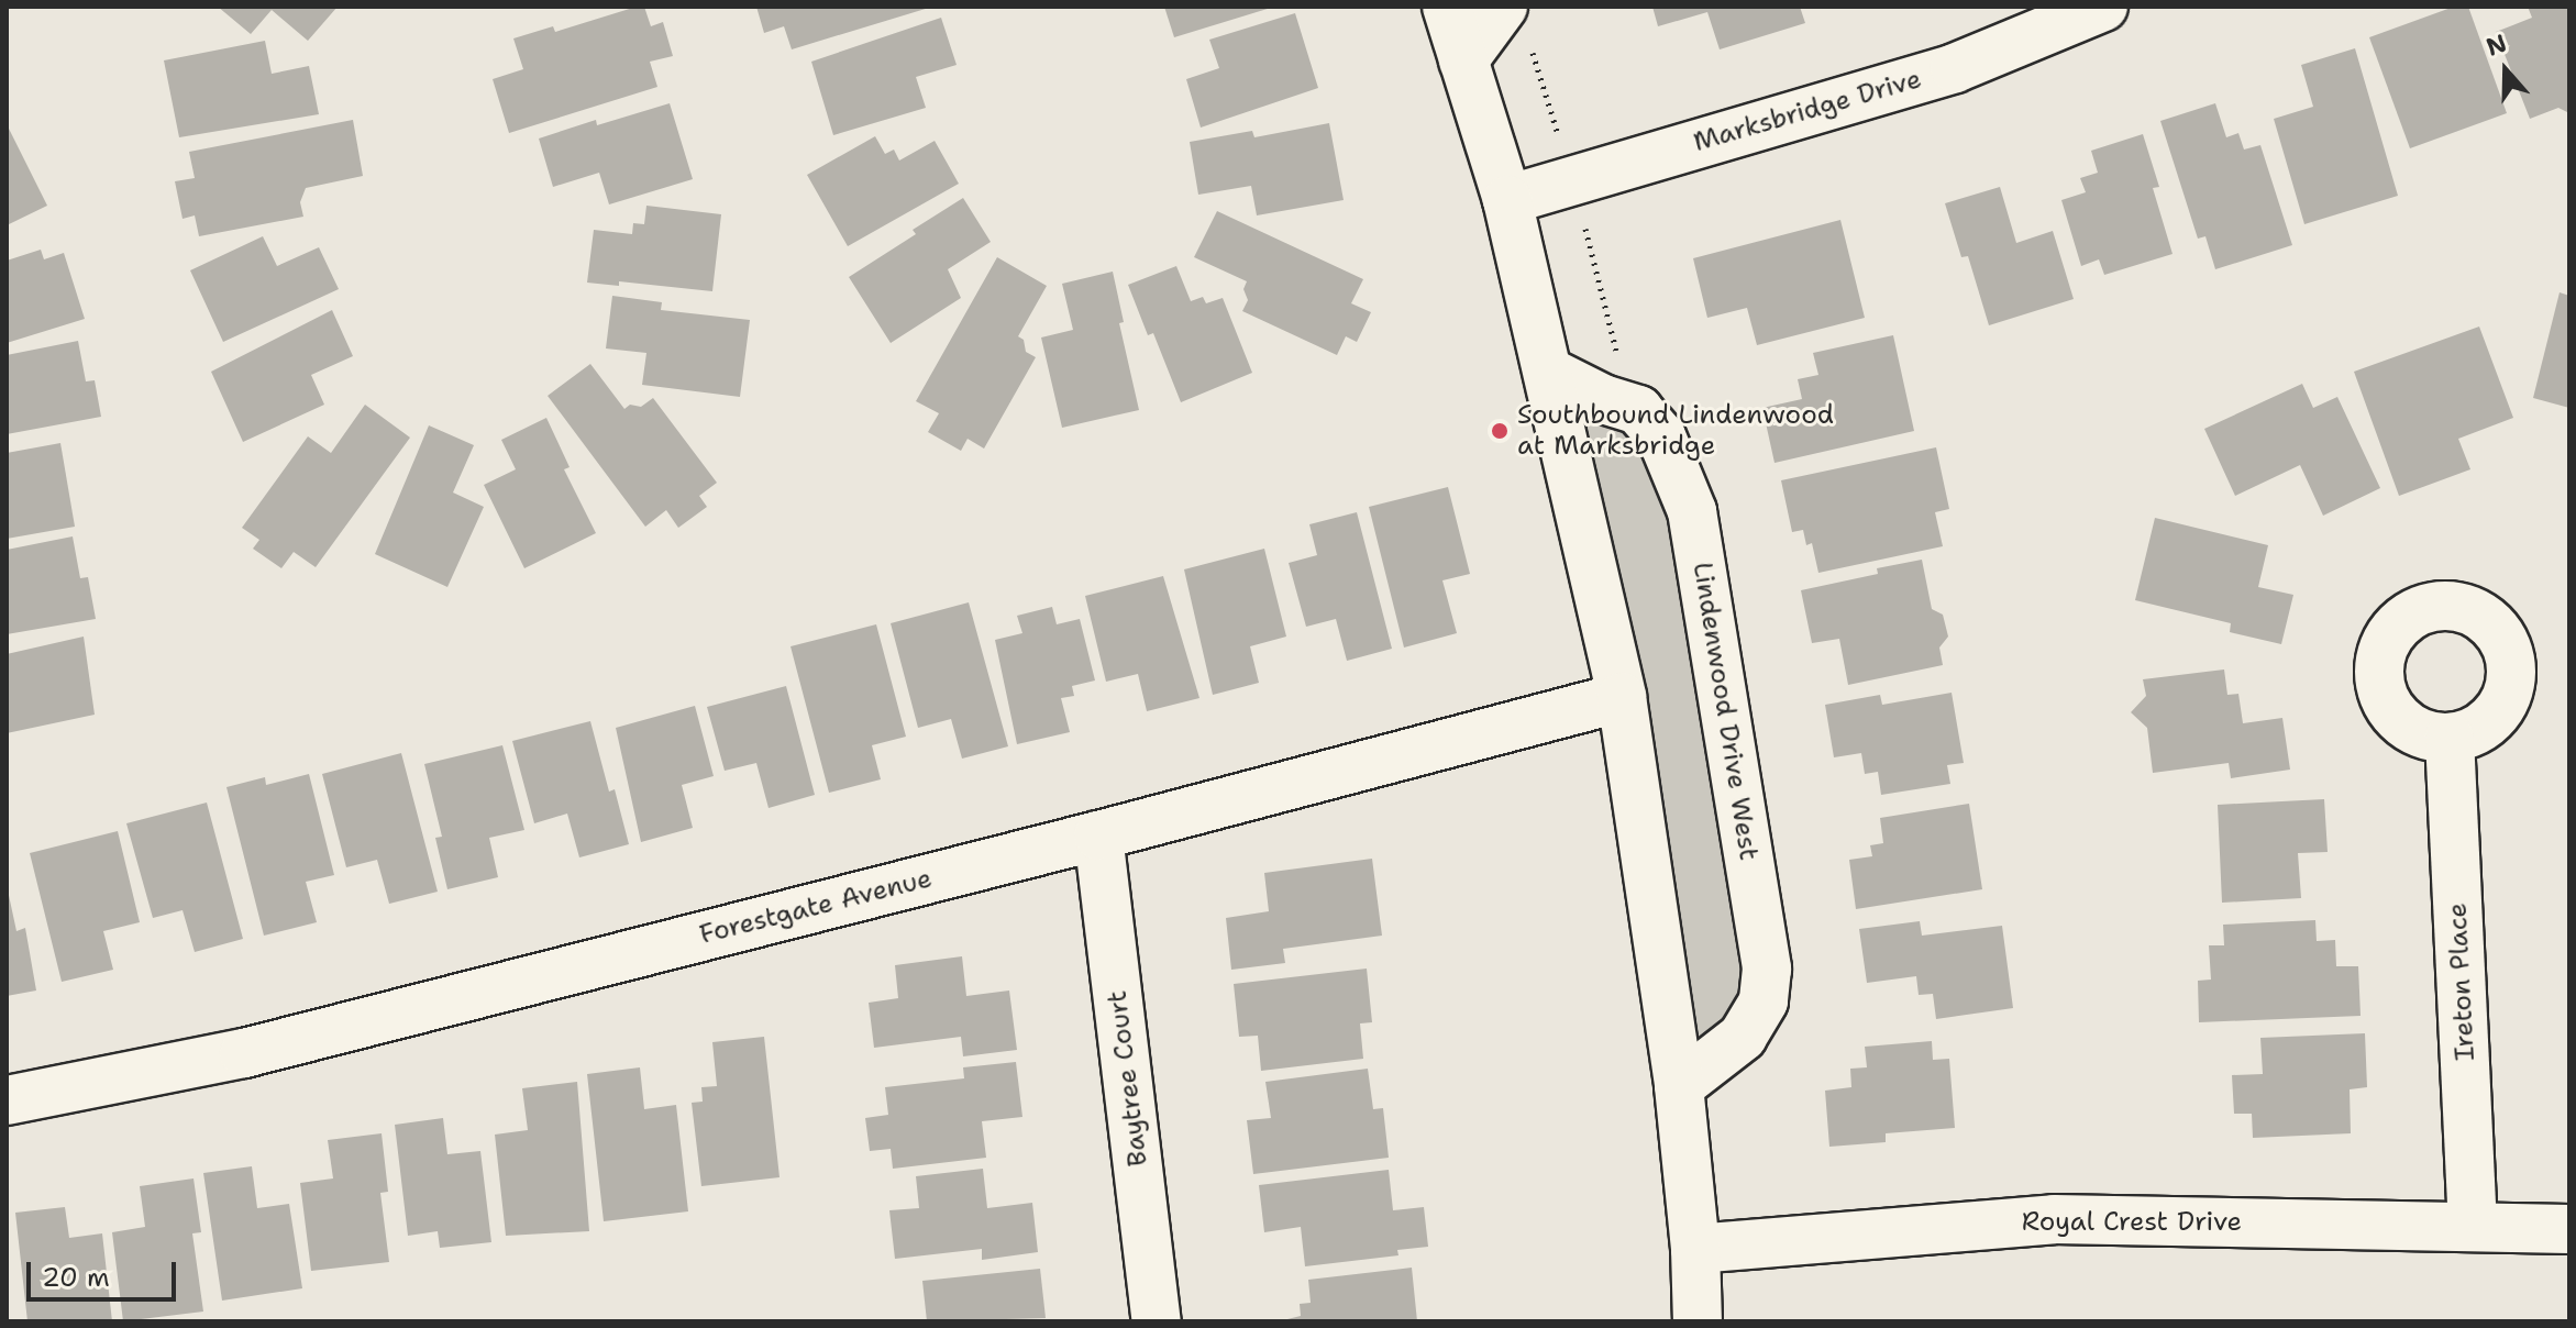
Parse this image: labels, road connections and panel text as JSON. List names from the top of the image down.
{
  "streets": {
    "street": [
      "Marksbridge Drive",
      "Lindenwood Drive West",
      "Forestgate Avenue",
      "Ireton Place",
      "Baytree Court",
      "Royal Crest Drive"
    ]
  },
  "crossings": [
    ["Forestgate Avenue", "Baytree Court"],
    ["Ireton Place", "Royal Crest Drive"]
  ],
  "places": ["Southbound Lindenwood at Marksbridge"],
  "scale_bar": "20 m",
  "north": "top"
}
